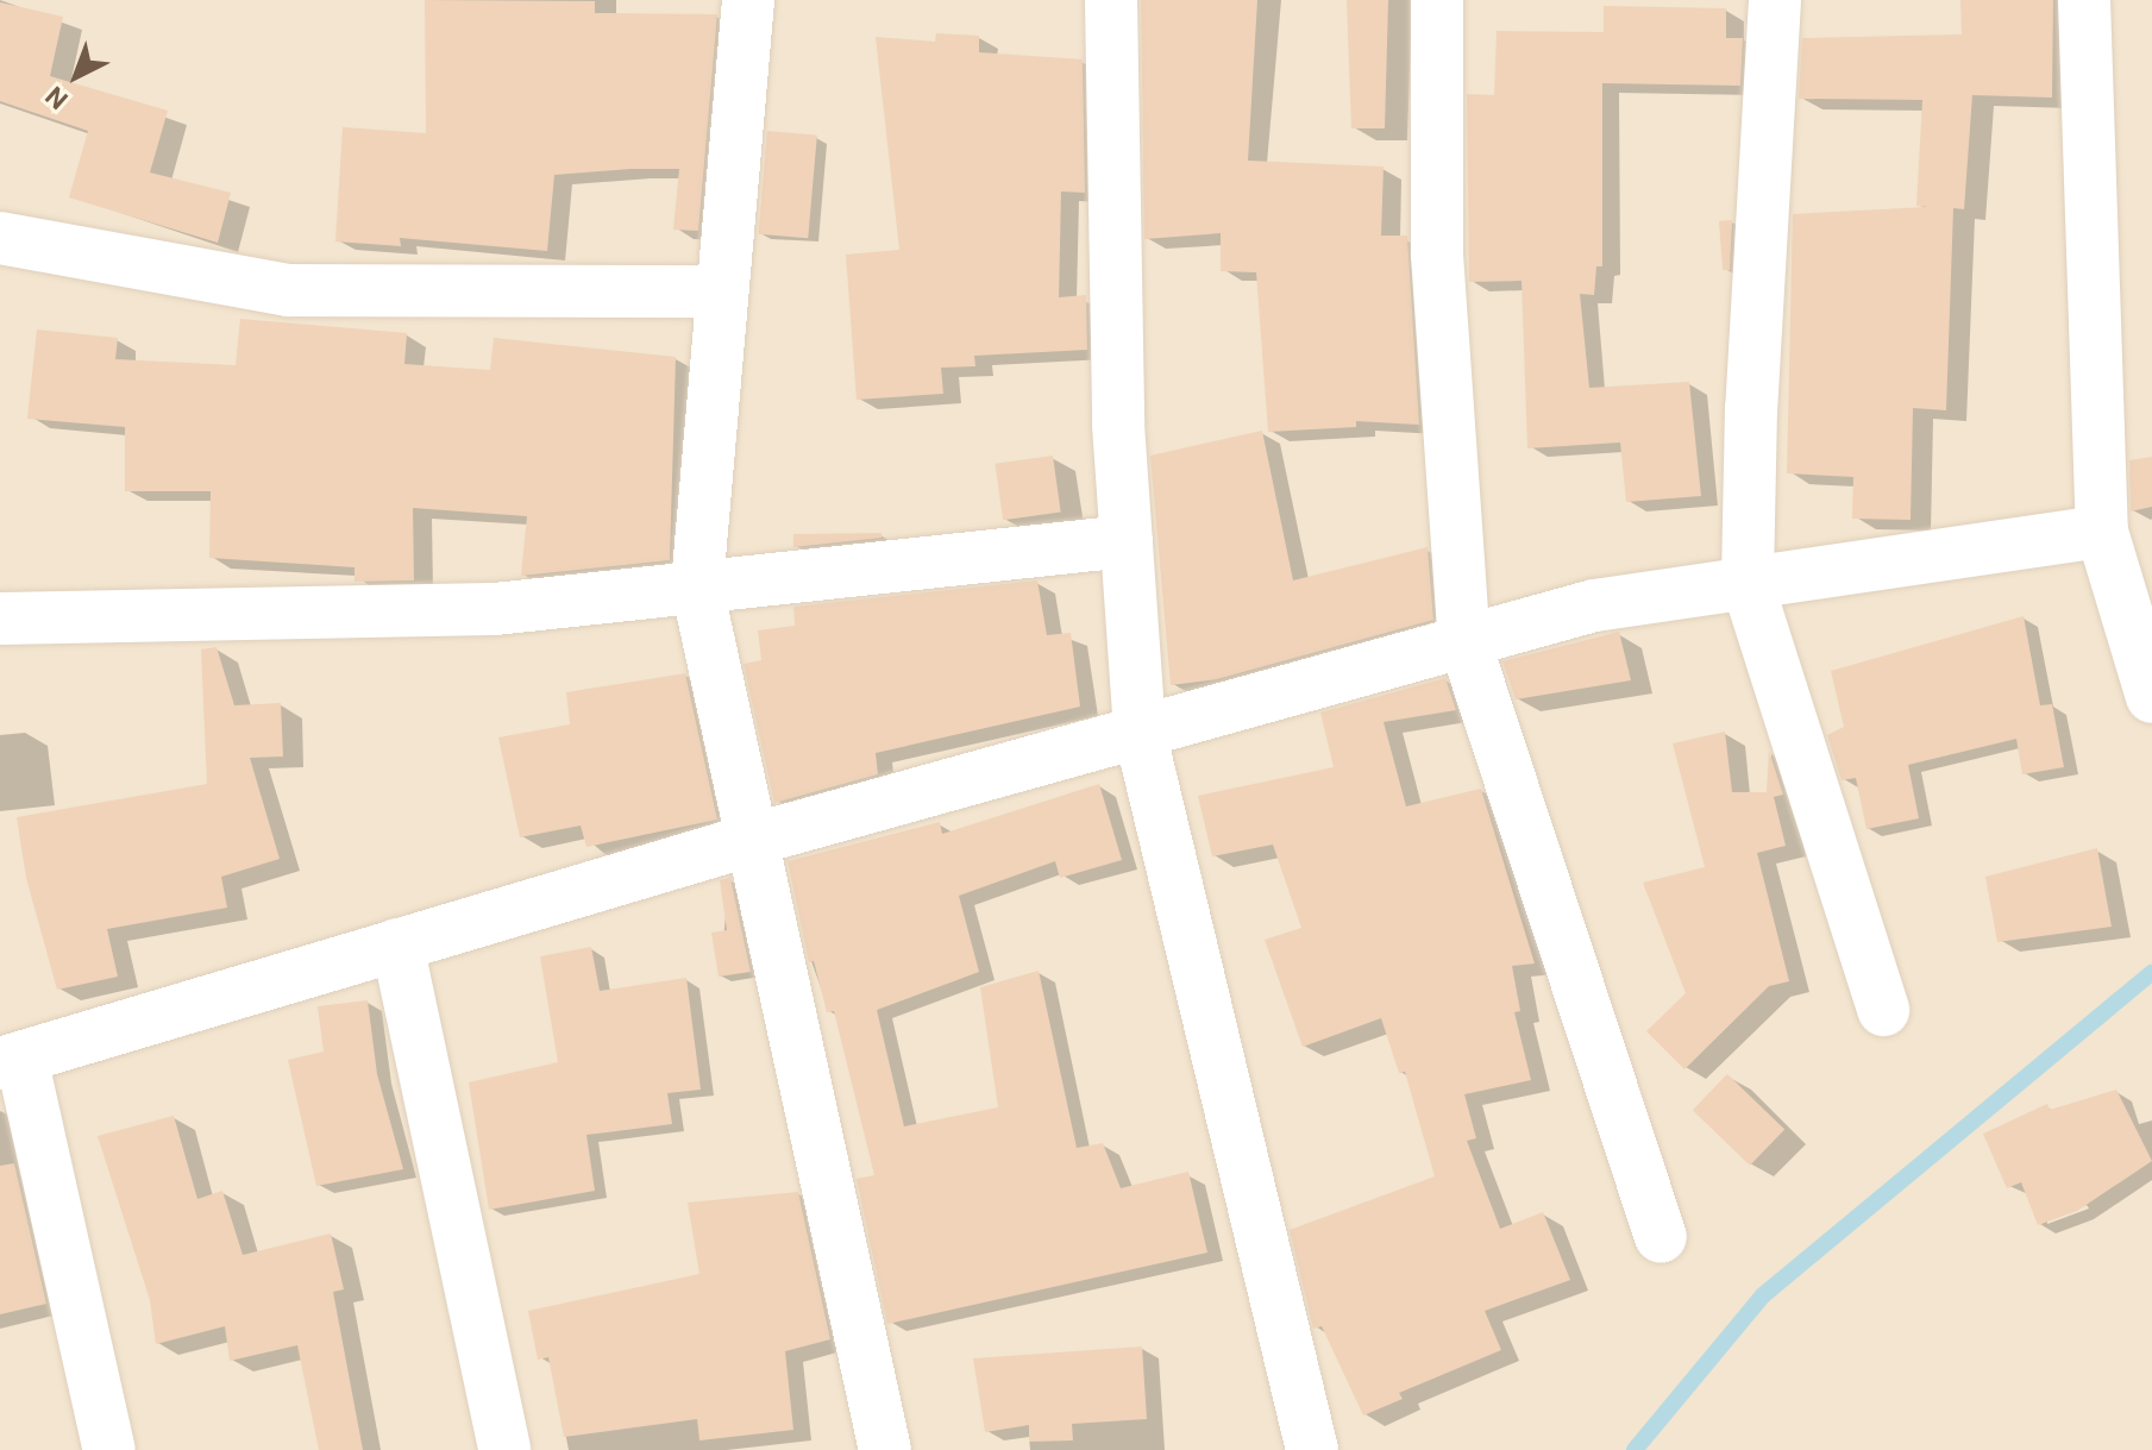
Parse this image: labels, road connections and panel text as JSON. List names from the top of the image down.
{
  "north": "bottom left"
}
